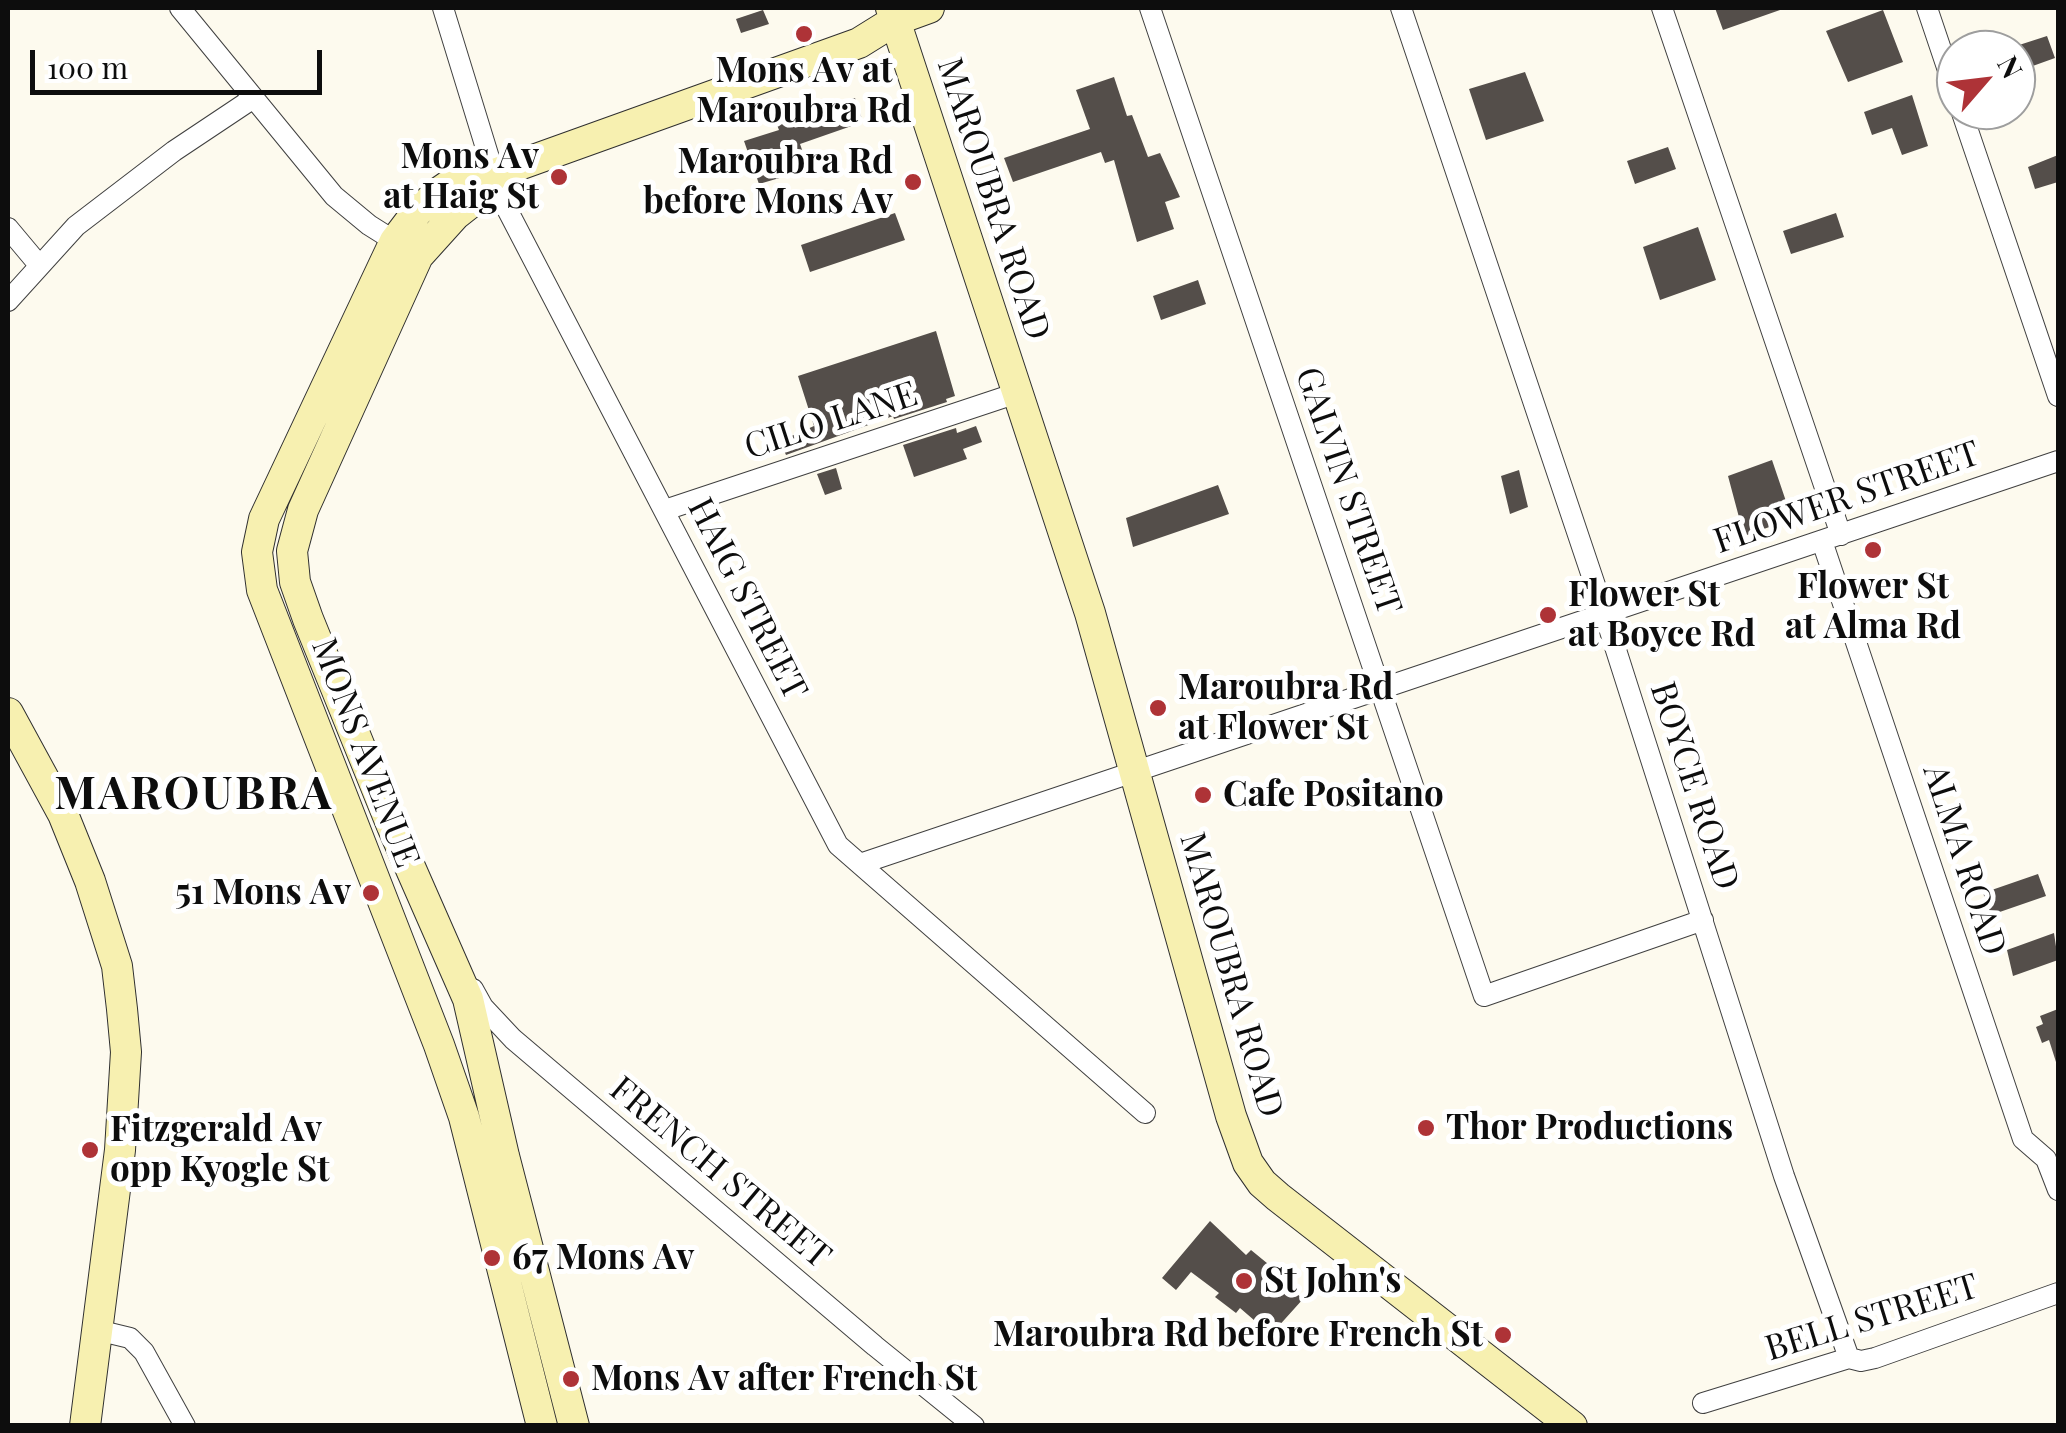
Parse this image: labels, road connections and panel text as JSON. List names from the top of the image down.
{
  "streets": {
    "street": [
      "MAROUBRA ROAD",
      "CILO LANE",
      "GALVIN STREET",
      "FLOWER STREET",
      "HAIG STREET",
      "MONS AVENUE",
      "BOYCE ROAD",
      "ALMA ROAD",
      "FRENCH STREET",
      "BELL STREET"
    ]
  },
  "crossings": [
    ["MAROUBRA ROAD", "CILO LANE"],
    ["MAROUBRA ROAD", "FLOWER STREET"],
    ["MAROUBRA ROAD", "MONS AVENUE"],
    ["CILO LANE", "HAIG STREET"],
    ["GALVIN STREET", "FLOWER STREET"],
    ["GALVIN STREET", "BOYCE ROAD"],
    ["FLOWER STREET", "HAIG STREET"],
    ["FLOWER STREET", "BOYCE ROAD"],
    ["FLOWER STREET", "ALMA ROAD"],
    ["HAIG STREET", "MONS AVENUE"],
    ["MONS AVENUE", "FRENCH STREET"],
    ["BOYCE ROAD", "BELL STREET"]
  ],
  "districts": ["MAROUBRA"],
  "places": [
    "Mons Av at Maroubra Rd",
    "Mons Av at Haig St",
    "Maroubra Rd before Mons Av",
    "Flower St at Alma Rd",
    "Flower St at Boyce Rd",
    "Maroubra Rd at Flower St",
    "Cafe Positano",
    "51 Mons Av",
    "Thor Productions",
    "Fitzgerald Av opp Kyogle St",
    "67 Mons Av",
    "St John's",
    "Maroubra Rd before French St",
    "Mons Av after French St"
  ],
  "scale_bar": "100 m",
  "north": "top right"
}
